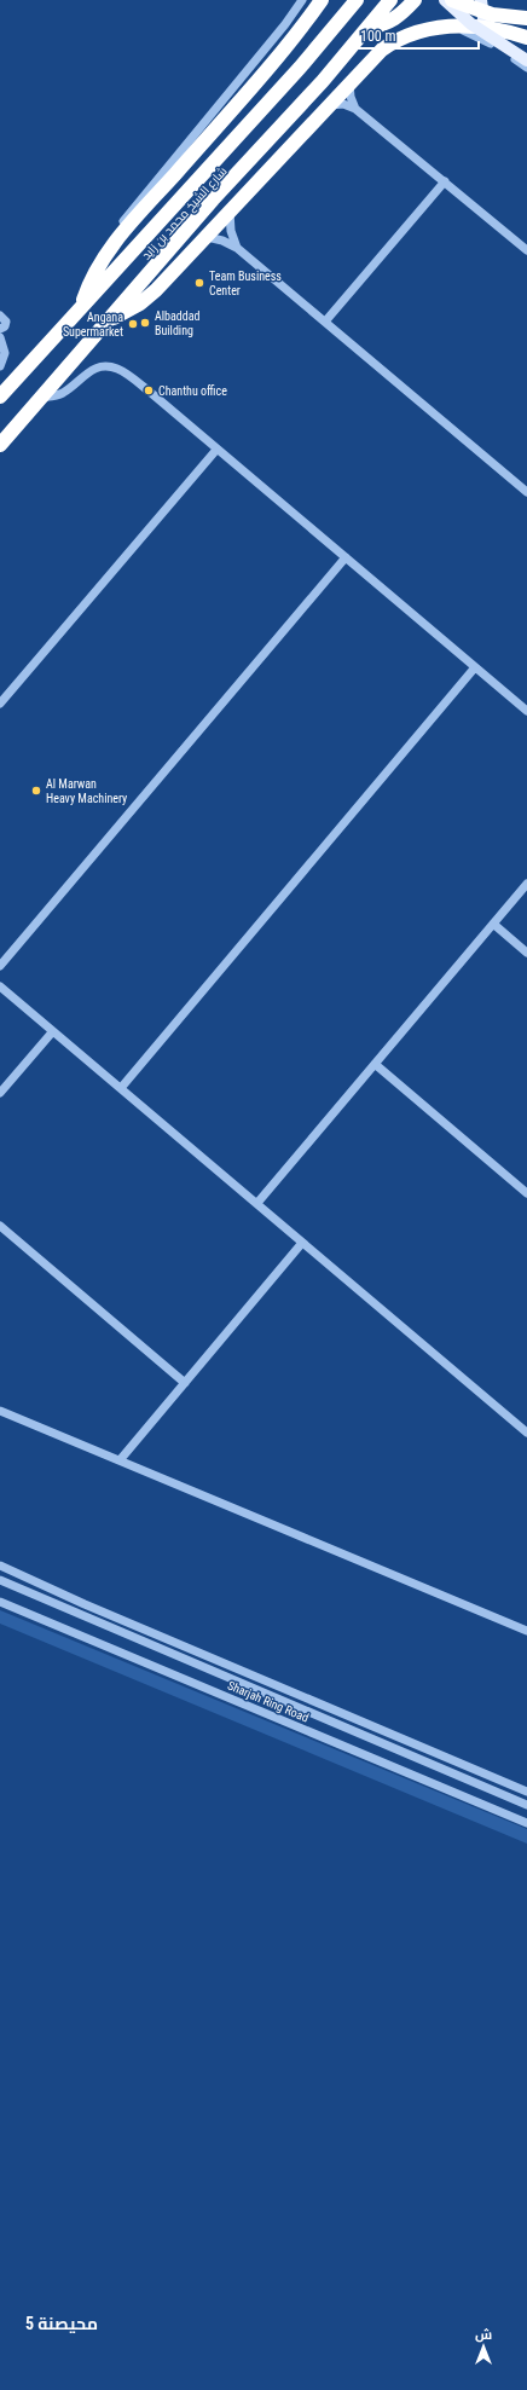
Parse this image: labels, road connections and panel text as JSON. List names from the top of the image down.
{
  "streets": {
    "highway": ["شارع الشيخ محمد بن زايد"],
    "street": ["Sharjah Ring Road"]
  },
  "districts": ["محيصنة 5"],
  "places": [
    "Team Business Center",
    "Albaddad Building",
    "Angana Supermarket",
    "Chanthu office",
    "Al Marwan Heavy Machinery"
  ],
  "scale_bar": "100 m",
  "north": "top"
}
